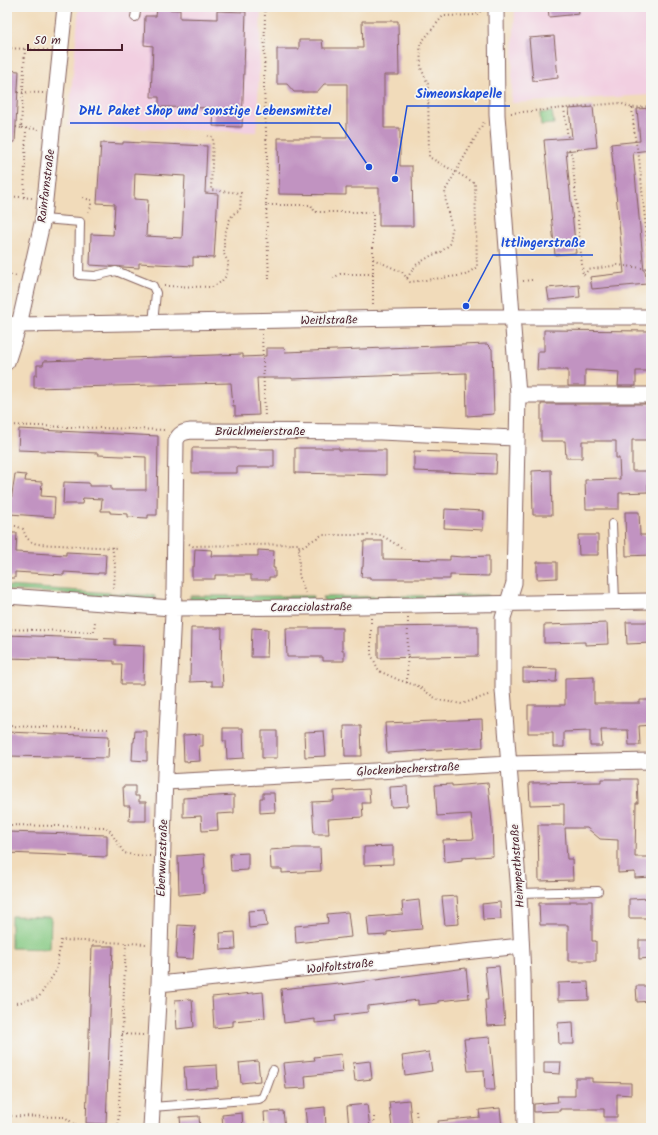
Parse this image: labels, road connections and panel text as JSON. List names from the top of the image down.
{
  "streets": {
    "street": [
      "Rainfarnstraße",
      "Weitlstraße",
      "Brücklmeierstraße",
      "Caracciolastraße",
      "Glockenbecherstraße",
      "Eberwurzstraße",
      "Heimperthstraße",
      "Wolfoltstraße"
    ]
  },
  "crossings": [
    ["Rainfarnstraße", "Weitlstraße"],
    ["Weitlstraße", "Heimperthstraße"],
    ["Brücklmeierstraße", "Heimperthstraße"],
    ["Caracciolastraße", "Eberwurzstraße"],
    ["Caracciolastraße", "Heimperthstraße"],
    ["Glockenbecherstraße", "Eberwurzstraße"],
    ["Glockenbecherstraße", "Heimperthstraße"],
    ["Eberwurzstraße", "Wolfoltstraße"],
    ["Heimperthstraße", "Wolfoltstraße"]
  ],
  "places": ["DHL Paket Shop und sonstige Lebensmittel", "Simeonskapelle", "Ittlingerstraße"],
  "scale_bar": "50 m"
}
